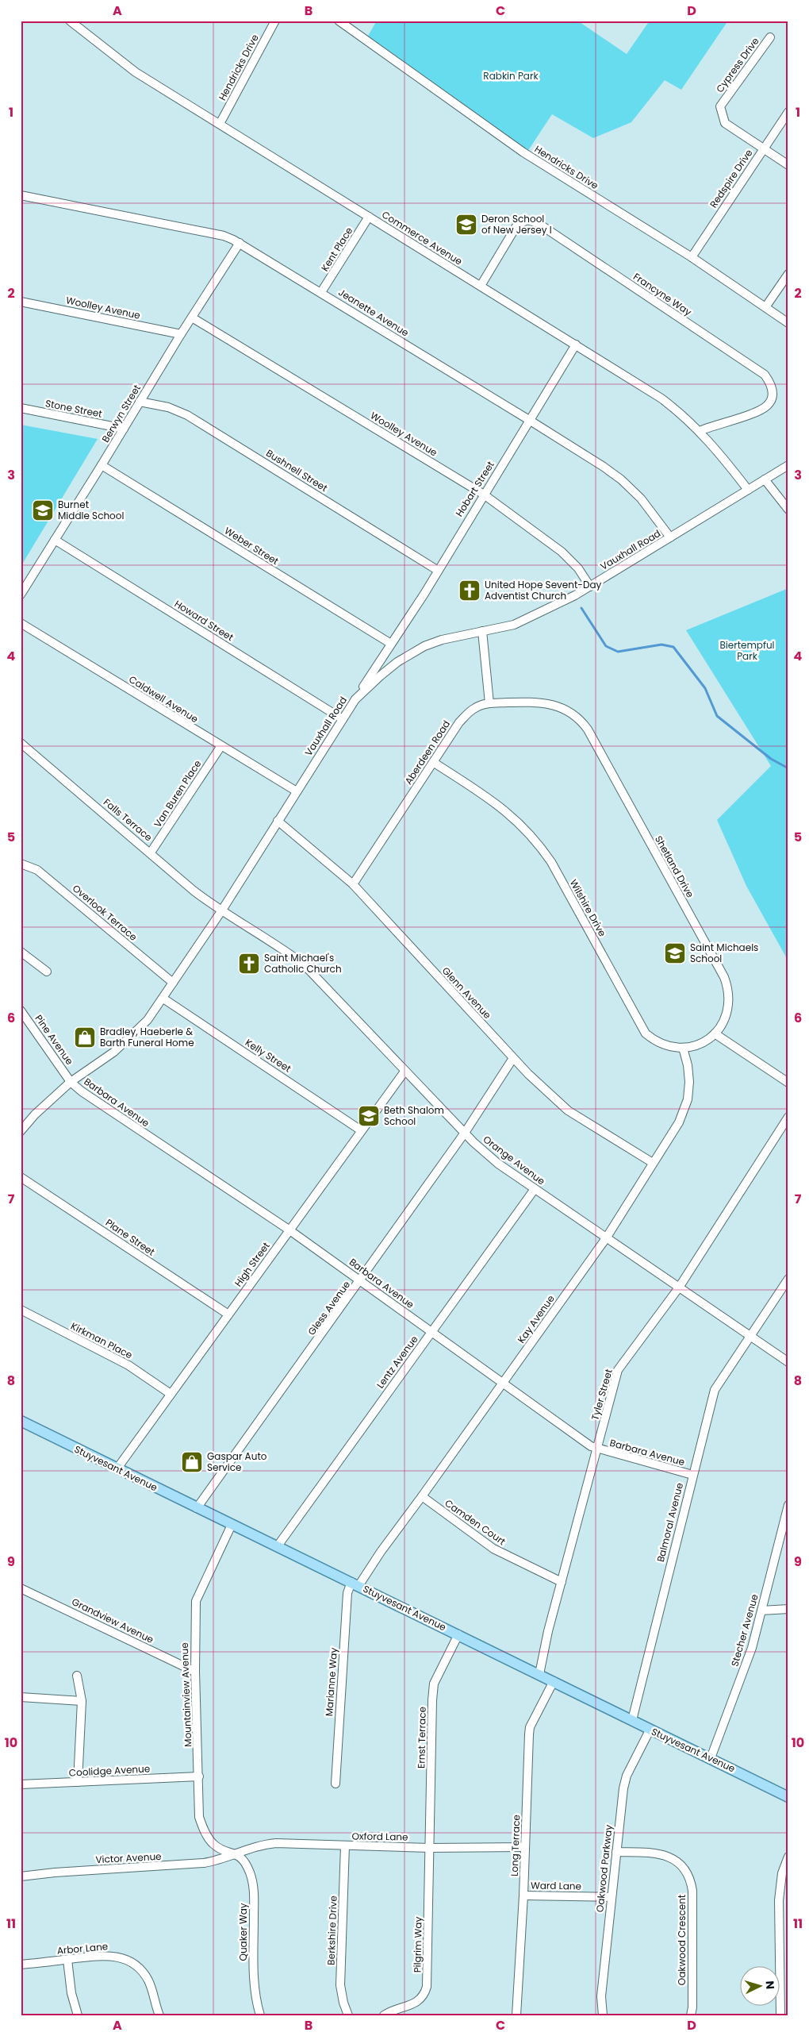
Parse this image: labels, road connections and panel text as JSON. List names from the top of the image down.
{
  "streets": {
    "main road": ["Stuyvesant Avenue"],
    "street": [
      "Cypress Drive",
      "Hendricks Drive",
      "Redspire Drive",
      "Commerce Avenue",
      "Kent Place",
      "Francyne Way",
      "Woolley Avenue",
      "Jeanette Avenue",
      "Stone Street",
      "Berwyn Street",
      "Bushnell Street",
      "Hobart Street",
      "Weber Street",
      "Vauxhall Road",
      "Howard Street",
      "Caldwell Avenue",
      "Aberdeen Road",
      "Van Buren Place",
      "Falls Terrace",
      "Shetland Drive",
      "Wilshire Drive",
      "Overlook Terrace",
      "Glenn Avenue",
      "Pine Avenue",
      "Kelly Street",
      "Barbara Avenue",
      "Orange Avenue",
      "Plane Street",
      "High Street",
      "Gless Avenue",
      "Kay Avenue",
      "Kirkman Place",
      "Lentz Avenue",
      "Tyler Street",
      "Camden Court",
      "Balmoral Avenue",
      "Grandview Avenue",
      "Stecher Avenue",
      "Marianne Way",
      "Mountainview Avenue",
      "Ernst Terrace",
      "Coolidge Avenue",
      "Oxford Lane",
      "Long Terrace",
      "Victor Avenue",
      "Oakwood Parkway",
      "Ward Lane",
      "Berkshire Drive",
      "Quaker Way",
      "Oakwood Crescent",
      "Pilgrim Way",
      "Arbor Lane"
    ]
  },
  "crossings": [
    ["Cypress Drive", "Redspire Drive"],
    ["Hendricks Drive", "Redspire Drive"],
    ["Hendricks Drive", "Commerce Avenue"],
    ["Commerce Avenue", "Kent Place"],
    ["Commerce Avenue", "Francyne Way"],
    ["Commerce Avenue", "Hobart Street"],
    ["Commerce Avenue", "Vauxhall Road"],
    ["Kent Place", "Jeanette Avenue"],
    ["Woolley Avenue", "Berwyn Street"],
    ["Woolley Avenue", "Hobart Street"],
    ["Woolley Avenue", "Vauxhall Road"],
    ["Jeanette Avenue", "Berwyn Street"],
    ["Jeanette Avenue", "Hobart Street"],
    ["Jeanette Avenue", "Vauxhall Road"],
    ["Stone Street", "Berwyn Street"],
    ["Berwyn Street", "Bushnell Street"],
    ["Berwyn Street", "Weber Street"],
    ["Berwyn Street", "Howard Street"],
    ["Bushnell Street", "Hobart Street"],
    ["Hobart Street", "Weber Street"],
    ["Hobart Street", "Vauxhall Road"],
    ["Vauxhall Road", "Howard Street"],
    ["Vauxhall Road", "Caldwell Avenue"],
    ["Vauxhall Road", "Falls Terrace"],
    ["Vauxhall Road", "Overlook Terrace"],
    ["Vauxhall Road", "Glenn Avenue"],
    ["Vauxhall Road", "Pine Avenue"],
    ["Vauxhall Road", "Kelly Street"],
    ["Vauxhall Road", "Barbara Avenue"],
    ["Vauxhall Road", "Orange Avenue"],
    ["Caldwell Avenue", "Van Buren Place"],
    ["Aberdeen Road", "Shetland Drive"],
    ["Aberdeen Road", "Wilshire Drive"],
    ["Aberdeen Road", "Glenn Avenue"],
    ["Van Buren Place", "Falls Terrace"],
    ["Falls Terrace", "Orange Avenue"],
    ["Shetland Drive", "Wilshire Drive"],
    ["Wilshire Drive", "Kay Avenue"],
    ["Glenn Avenue", "Gless Avenue"],
    ["Glenn Avenue", "Kay Avenue"],
    ["Pine Avenue", "Barbara Avenue"],
    ["Kelly Street", "High Street"],
    ["Barbara Avenue", "High Street"],
    ["Barbara Avenue", "Gless Avenue"],
    ["Barbara Avenue", "Kay Avenue"],
    ["Barbara Avenue", "Lentz Avenue"],
    ["Barbara Avenue", "Tyler Street"],
    ["Barbara Avenue", "Balmoral Avenue"],
    ["Orange Avenue", "High Street"],
    ["Orange Avenue", "Gless Avenue"],
    ["Orange Avenue", "Kay Avenue"],
    ["Orange Avenue", "Lentz Avenue"],
    ["Orange Avenue", "Tyler Street"],
    ["Orange Avenue", "Balmoral Avenue"],
    ["Plane Street", "High Street"],
    ["High Street", "Kirkman Place"],
    ["High Street", "Stuyvesant Avenue"],
    ["Gless Avenue", "Stuyvesant Avenue"],
    ["Kay Avenue", "Stuyvesant Avenue"],
    ["Kay Avenue", "Camden Court"],
    ["Kay Avenue", "Marianne Way"],
    ["Lentz Avenue", "Stuyvesant Avenue"],
    ["Tyler Street", "Stuyvesant Avenue"],
    ["Tyler Street", "Camden Court"],
    ["Stuyvesant Avenue", "Balmoral Avenue"],
    ["Stuyvesant Avenue", "Stecher Avenue"],
    ["Stuyvesant Avenue", "Marianne Way"],
    ["Stuyvesant Avenue", "Mountainview Avenue"],
    ["Stuyvesant Avenue", "Ernst Terrace"],
    ["Stuyvesant Avenue", "Long Terrace"],
    ["Stuyvesant Avenue", "Oakwood Parkway"],
    ["Grandview Avenue", "Mountainview Avenue"],
    ["Mountainview Avenue", "Coolidge Avenue"],
    ["Mountainview Avenue", "Oxford Lane"],
    ["Mountainview Avenue", "Victor Avenue"],
    ["Mountainview Avenue", "Quaker Way"],
    ["Ernst Terrace", "Oxford Lane"],
    ["Ernst Terrace", "Pilgrim Way"],
    ["Oxford Lane", "Long Terrace"],
    ["Oxford Lane", "Victor Avenue"],
    ["Oxford Lane", "Berkshire Drive"],
    ["Oxford Lane", "Quaker Way"],
    ["Oxford Lane", "Pilgrim Way"],
    ["Long Terrace", "Ward Lane"],
    ["Victor Avenue", "Quaker Way"],
    ["Oakwood Parkway", "Ward Lane"],
    ["Oakwood Parkway", "Oakwood Crescent"]
  ],
  "parks": ["Rabkin Park", "Biertempful Park"],
  "places": {
    "school or university": [
      "Deron School of New Jersey I",
      "Burnet Middle School",
      "Saint Michaels School",
      "Beth Shalom School"
    ],
    "church": ["United Hope Sevent-Day Adventist Church", "Saint Michael's Catholic Church"],
    "shop": ["Bradley, Haeberle & Barth Funeral Home", "Gaspar Auto Service"]
  },
  "north": "right",
  "grid": {
    "columns": [
      "A",
      "B",
      "C",
      "D"
    ],
    "rows": [
      "1",
      "2",
      "3",
      "4",
      "5",
      "6",
      "7",
      "8",
      "9",
      "10",
      "11"
    ]
  }
}
